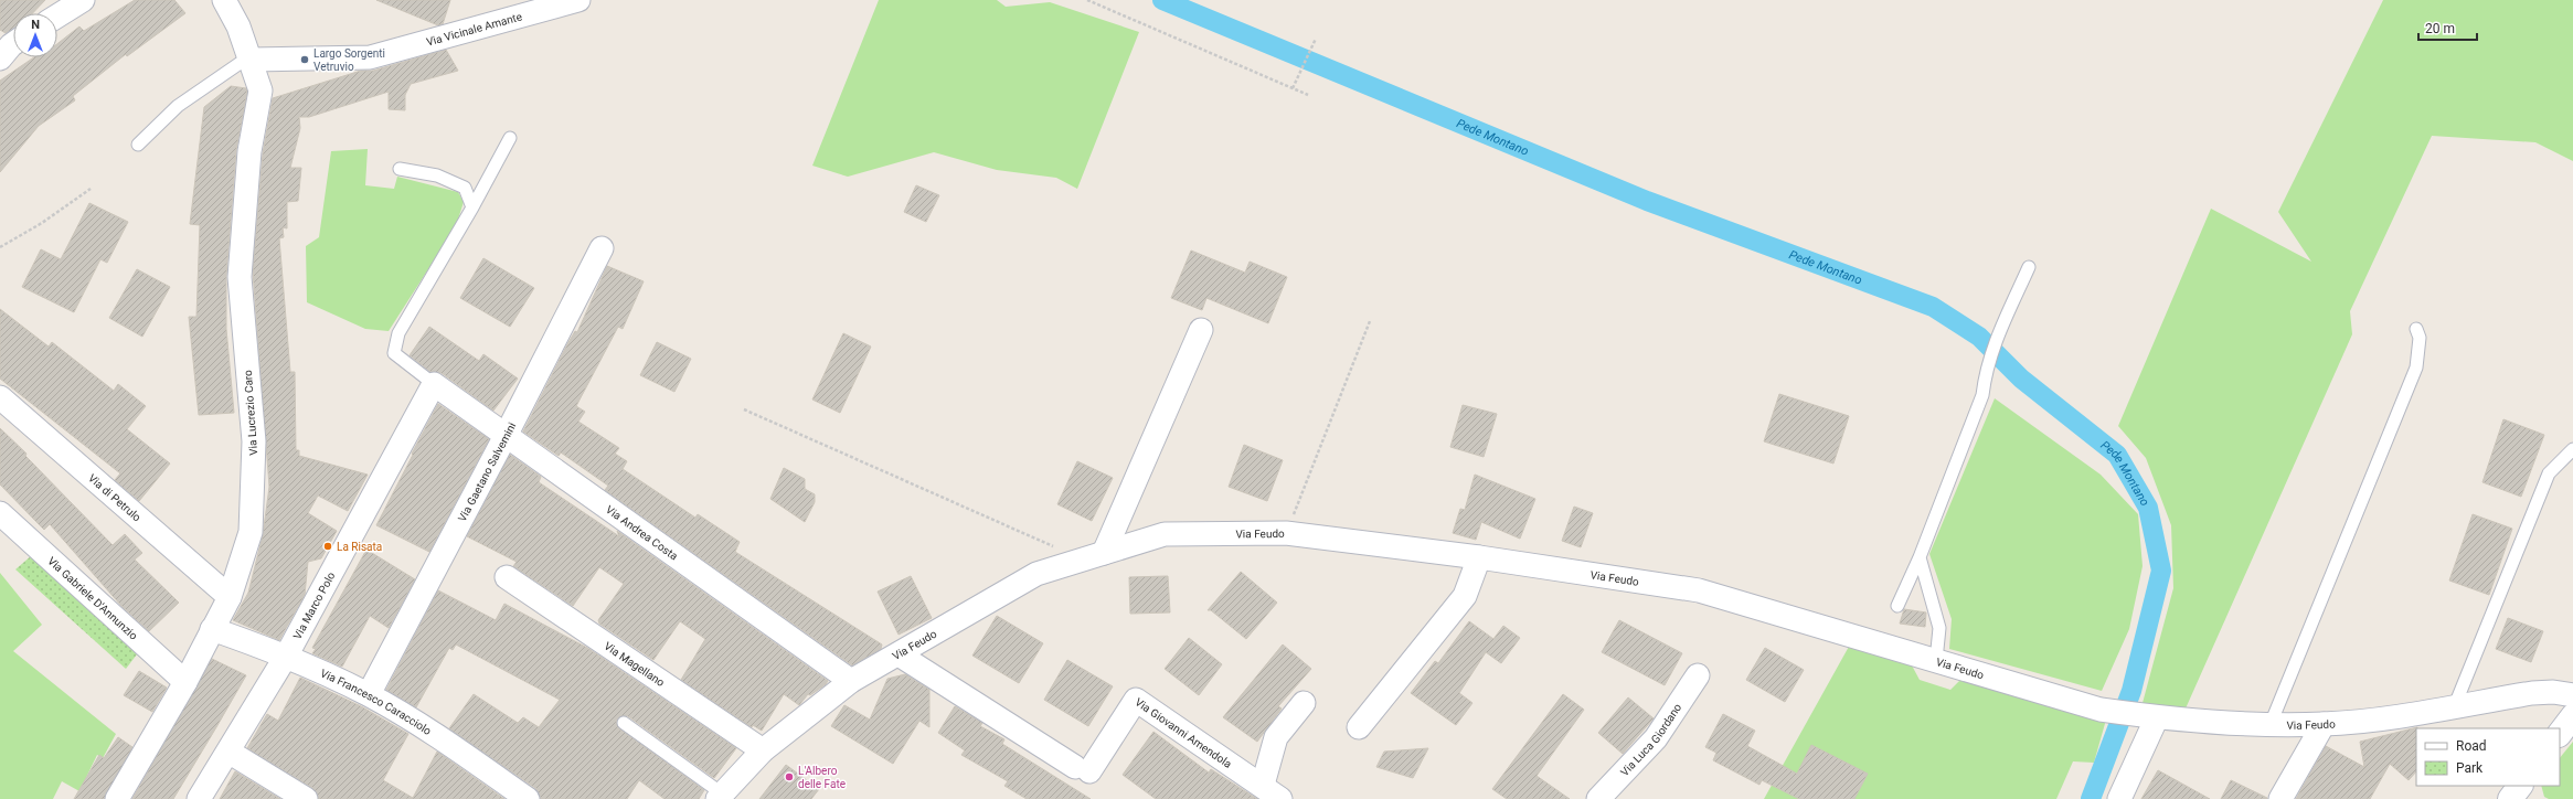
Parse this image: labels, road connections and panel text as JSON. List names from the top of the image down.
{
  "streets": {
    "street": [
      "Via Vicinale Amante",
      "Via Lucrezio Caro",
      "Via Gaetano Salvemini",
      "Via di Petrulo",
      "Via Andrea Costa",
      "Via Feudo",
      "Via Gabriele D'Annunzio",
      "Via Marco Polo",
      "Via Magellano",
      "Via Francesco Caracciolo",
      "Via Giovanni Amendola",
      "Via Luca Giordano"
    ]
  },
  "crossings": [
    ["Via Vicinale Amante", "Via Lucrezio Caro"],
    ["Via Lucrezio Caro", "Via di Petrulo"],
    ["Via Lucrezio Caro", "Via Gabriele D'Annunzio"],
    ["Via Lucrezio Caro", "Via Francesco Caracciolo"],
    ["Via Gaetano Salvemini", "Via Andrea Costa"],
    ["Via Gaetano Salvemini", "Via Francesco Caracciolo"],
    ["Via Andrea Costa", "Via Feudo"],
    ["Via Andrea Costa", "Via Marco Polo"],
    ["Via Feudo", "Via Magellano"],
    ["Via Feudo", "Via Giovanni Amendola"],
    ["Via Marco Polo", "Via Francesco Caracciolo"]
  ],
  "water": ["Pede Montano"],
  "places": ["Largo Sorgenti Vetruvio", "La Risata", "L'Albero delle Fate"],
  "legend": ["Road", "Park"],
  "scale_bar": "20 m",
  "north": "top"
}
